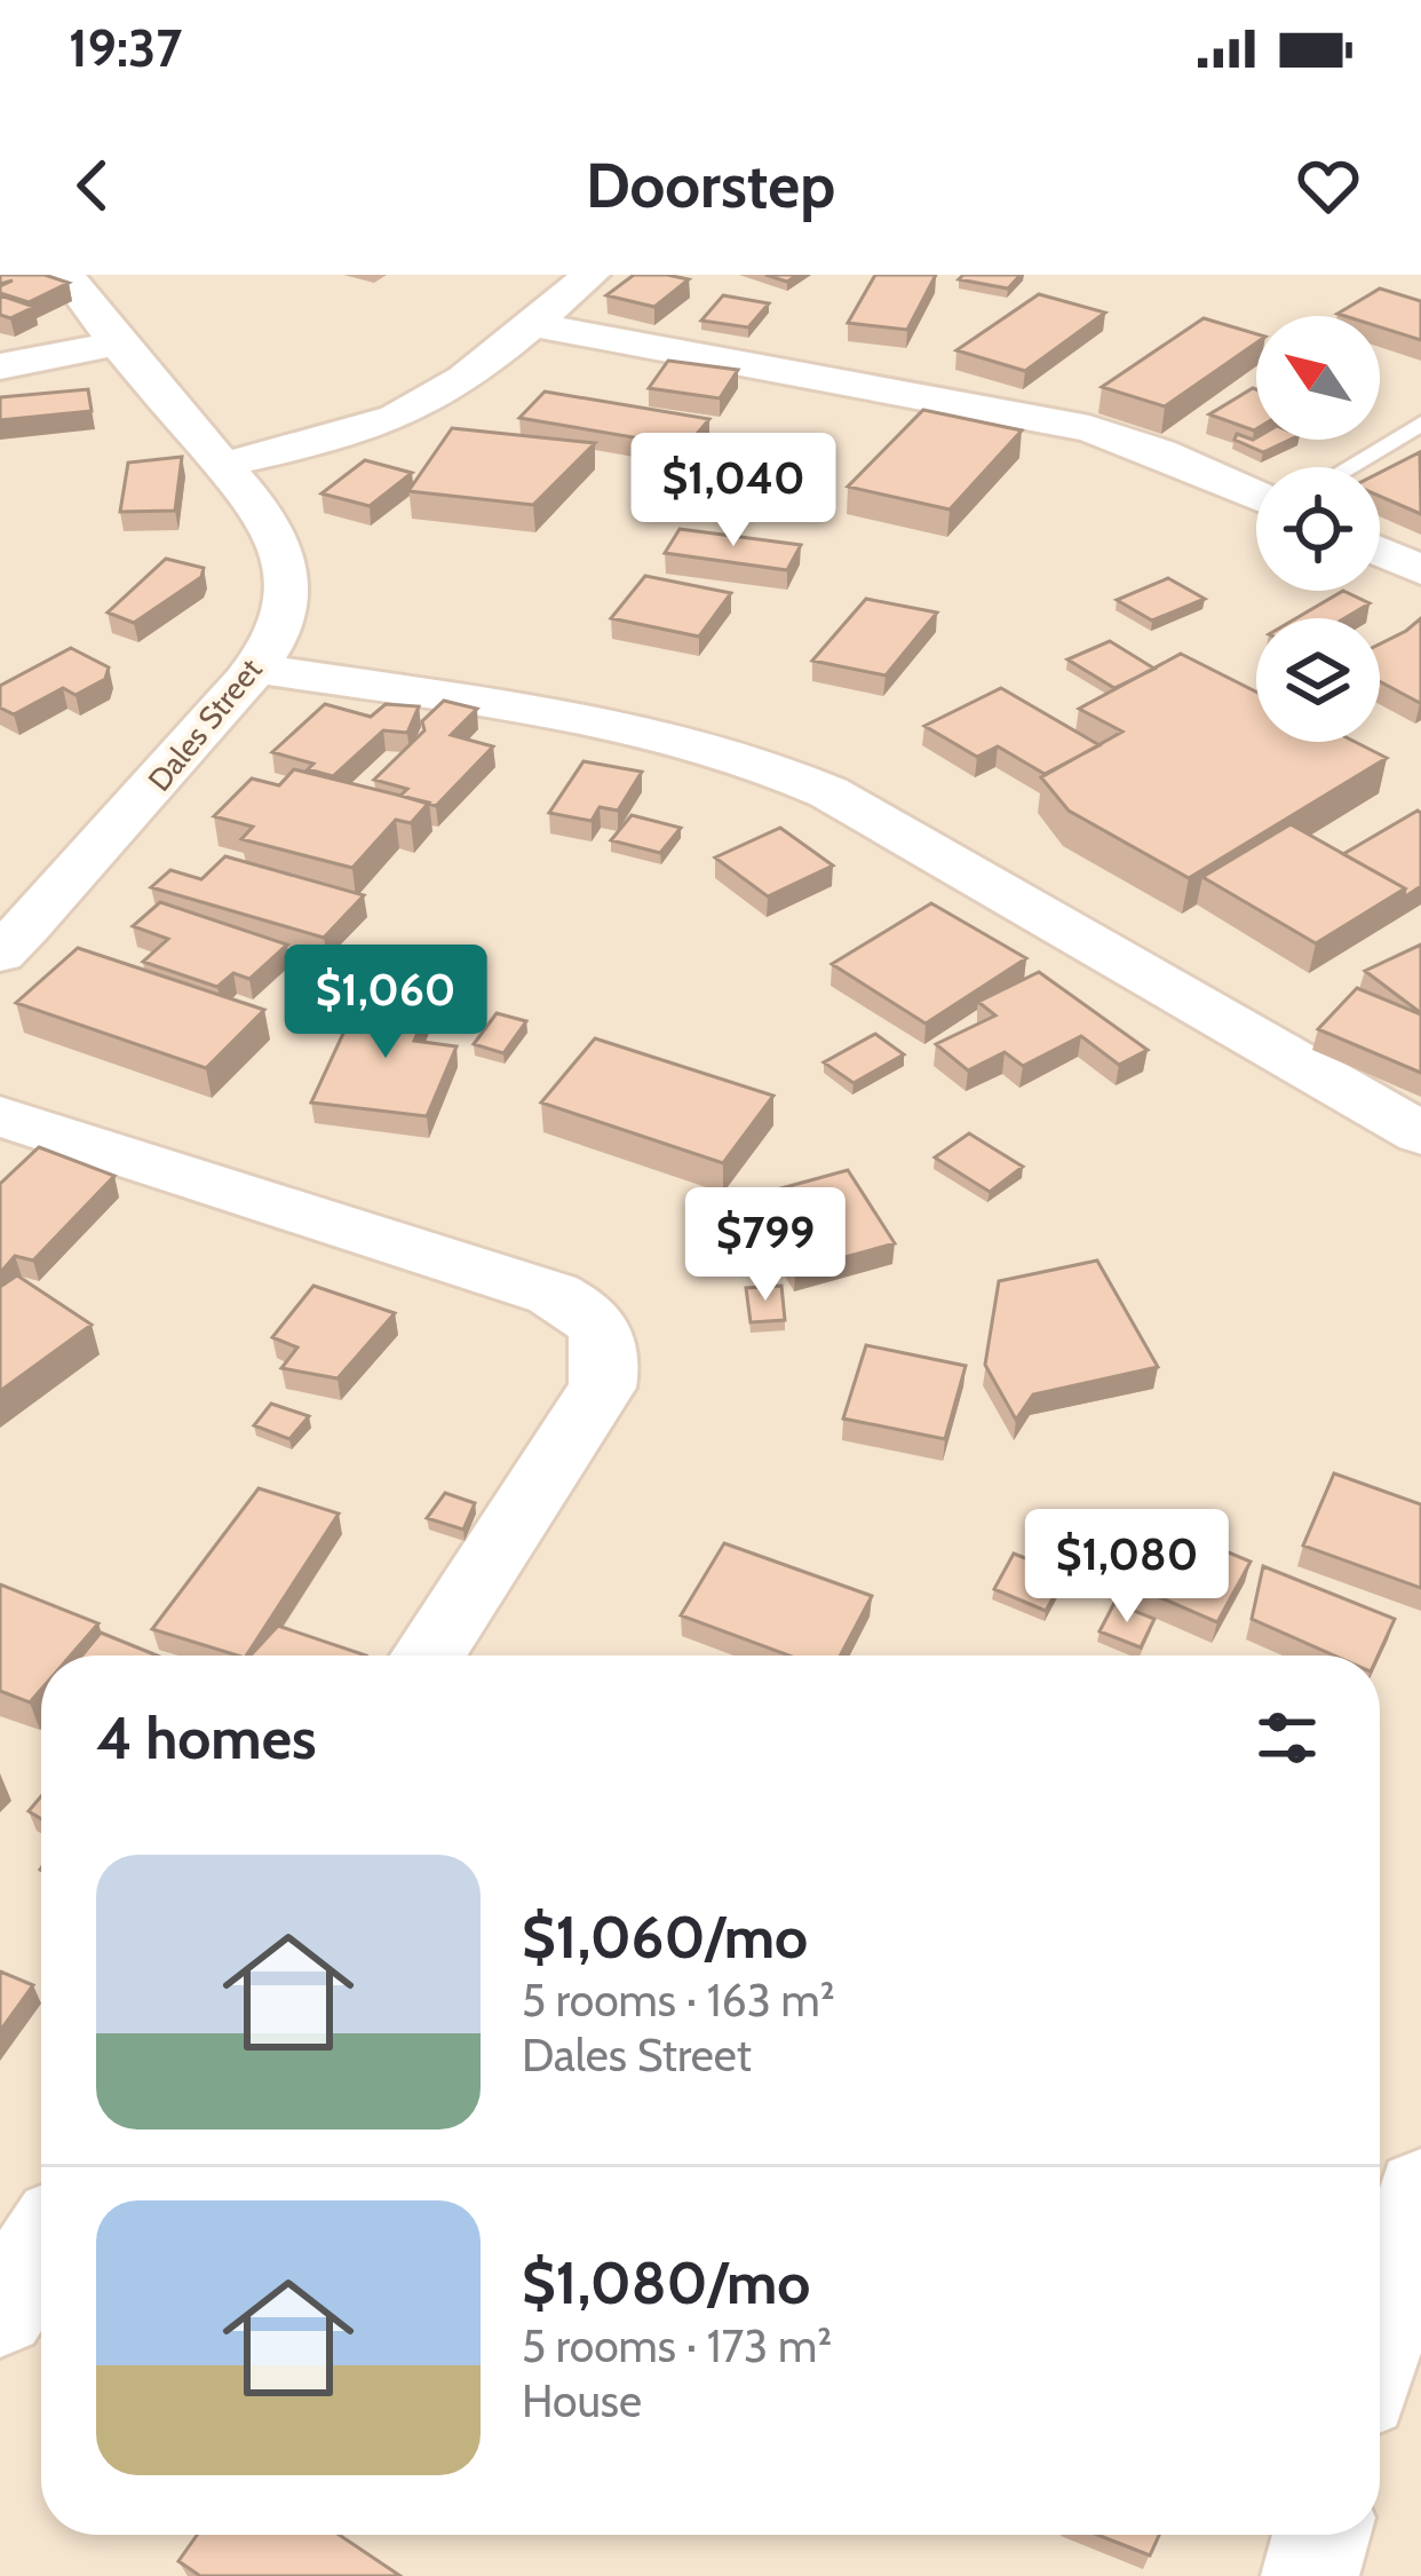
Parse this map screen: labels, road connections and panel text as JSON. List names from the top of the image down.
{
  "streets": {
    "street": ["Dales Street"]
  },
  "north": "top left",
  "page": {
    "status": "19:37",
    "header": "Doorstep",
    "price": [
      "$1,040",
      "$1,060",
      "$799",
      "$1,080"
    ],
    "heading": "4 homes",
    "list": [
      {
        "name": "$1,060/mo",
        "note": "5 rooms · 163 m² · Dales Street"
      },
      {
        "name": "$1,080/mo",
        "note": "5 rooms · 173 m² · House"
      }
    ]
  }
}
